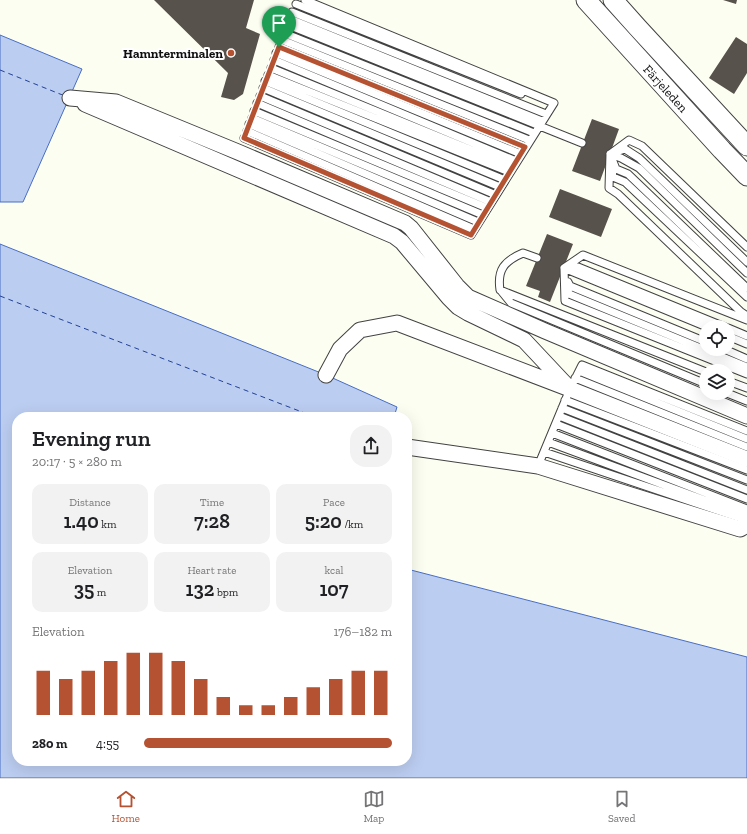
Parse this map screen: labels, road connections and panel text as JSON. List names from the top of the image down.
{
  "streets": {
    "street": ["Färjeleden"]
  },
  "places": ["Hamnterminalen"],
  "page": {
    "heading": ["Evening run", "20:17 · 5 × 280 m"],
    "stats": [
      ["Distance", "1.40 km"],
      ["Time", "7:28"],
      ["Pace", "5:20 /km"],
      ["Elevation", "35 m"],
      ["Heart rate", "132 bpm"],
      ["kcal", "107"]
    ],
    "chart": ["Elevation", "176–182 m"],
    "list": [
      {
        "name": "280 m",
        "note": "4:55"
      }
    ],
    "tabs": ["Home", "Map", "Saved"]
  }
}
